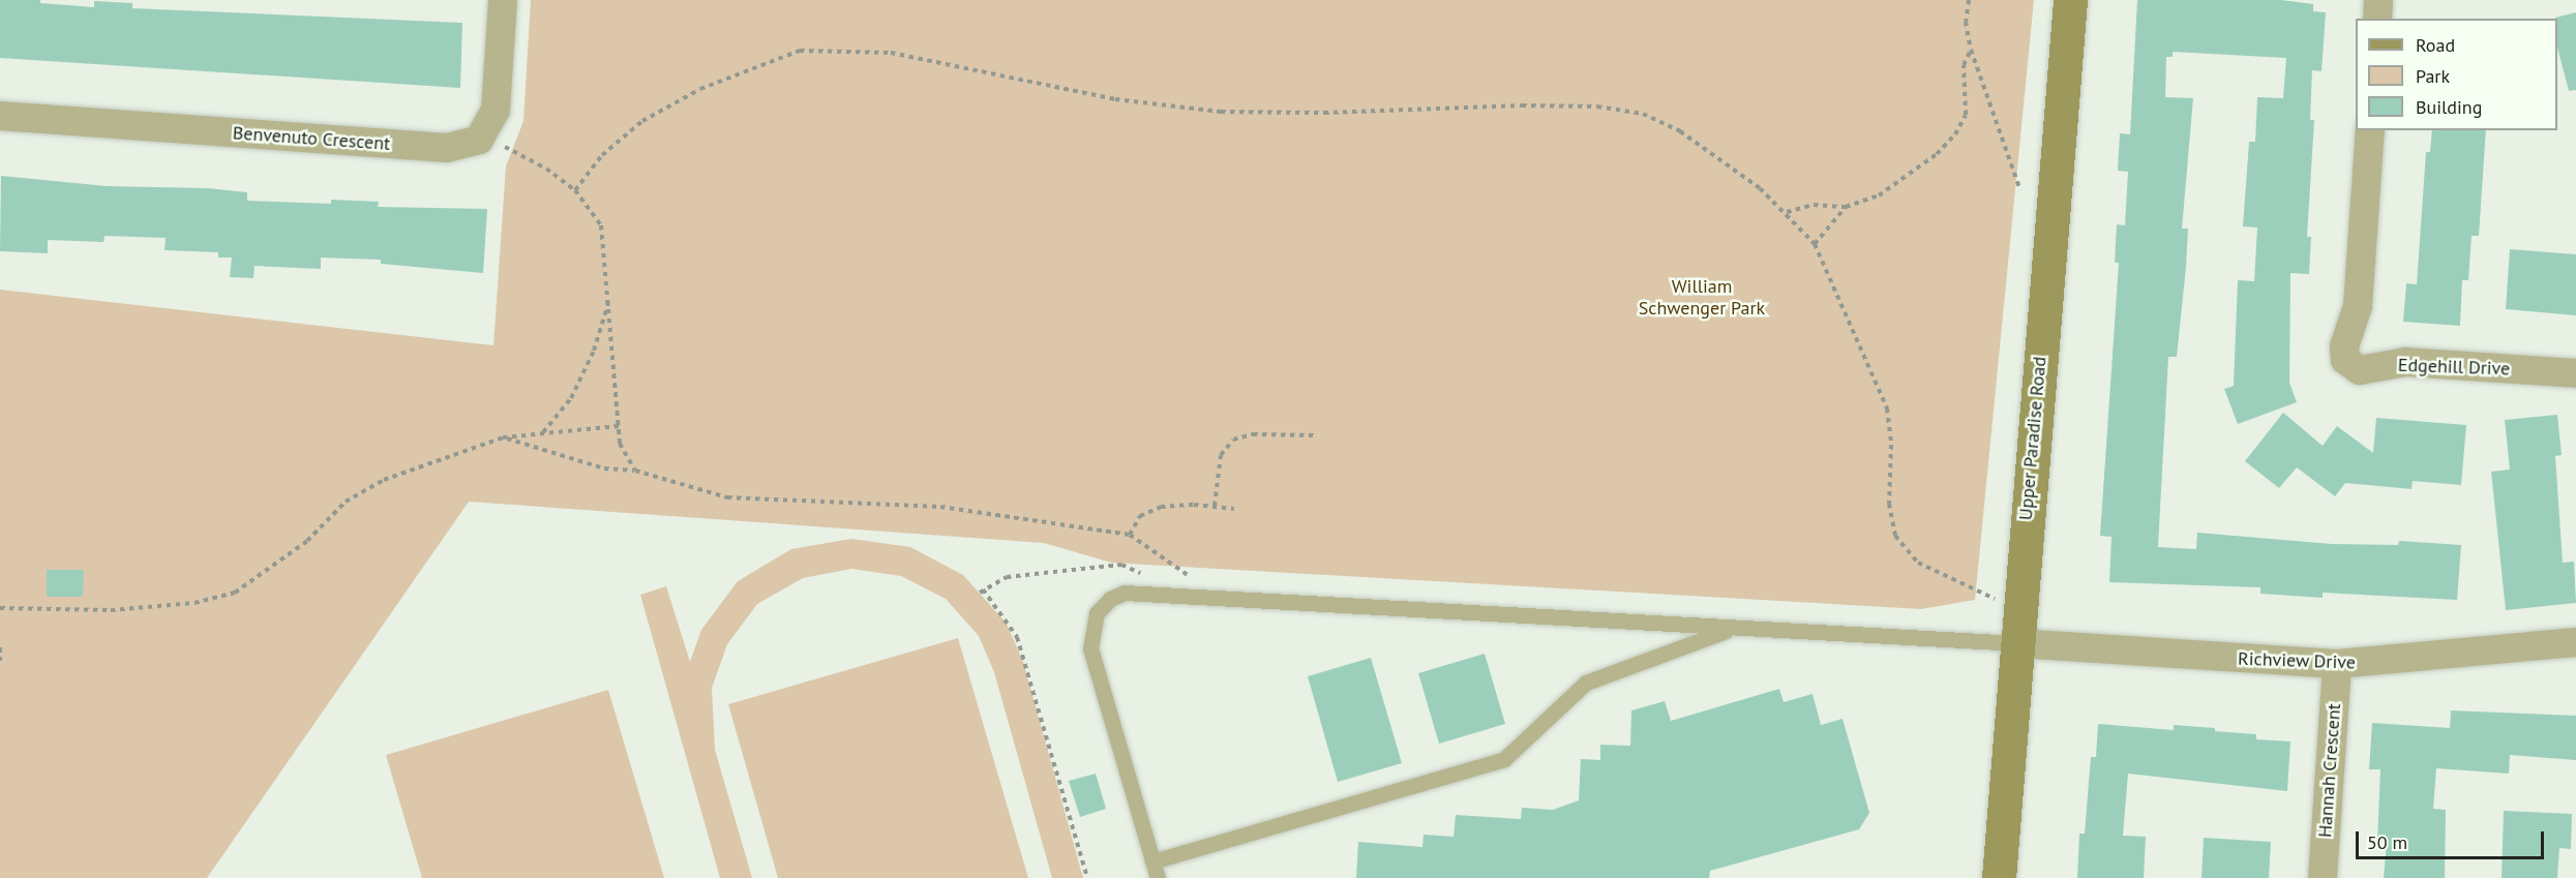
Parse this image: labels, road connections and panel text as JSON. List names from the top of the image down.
{
  "streets": {
    "main road": ["Upper Paradise Road"],
    "street": [
      "Benvenuto Crescent",
      "Edgehill Drive",
      "Richview Drive",
      "Hannah Crescent"
    ]
  },
  "crossings": [
    ["Upper Paradise Road", "Richview Drive"],
    ["Richview Drive", "Hannah Crescent"]
  ],
  "parks": ["William Schwenger Park"],
  "legend": ["Road", "Park", "Building"],
  "scale_bar": "50 m"
}
